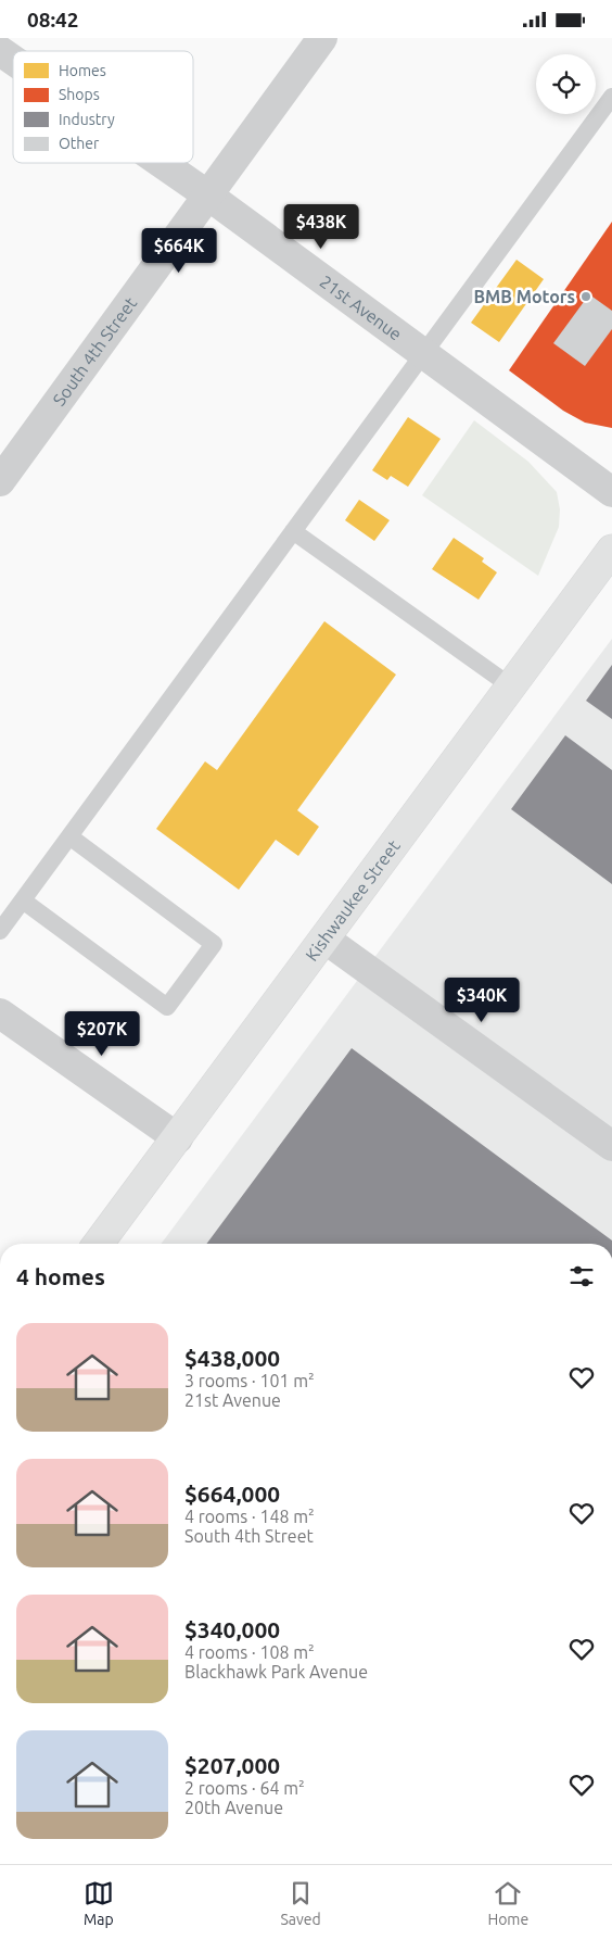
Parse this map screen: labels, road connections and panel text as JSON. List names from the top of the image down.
{
  "streets": {
    "main road": ["Kishwaukee Street"],
    "street": ["21st Avenue", "South 4th Street"]
  },
  "crossings": [
    ["21st Avenue", "South 4th Street"]
  ],
  "places": ["BMB Motors"],
  "legend": [
    "Homes",
    "Shops",
    "Industry",
    "Other"
  ],
  "page": {
    "status": "08:42",
    "price": [
      "$438K",
      "$664K",
      "$340K",
      "$207K"
    ],
    "heading": "4 homes",
    "list": [
      {
        "name": "$438,000",
        "note": "3 rooms · 101 m² · 21st Avenue"
      },
      {
        "name": "$664,000",
        "note": "4 rooms · 148 m² · South 4th Street"
      },
      {
        "name": "$340,000",
        "note": "4 rooms · 108 m² · Blackhawk Park Avenue"
      },
      {
        "name": "$207,000",
        "note": "2 rooms · 64 m² · 20th Avenue"
      }
    ],
    "tabs": ["Map", "Saved", "Home"]
  }
}
